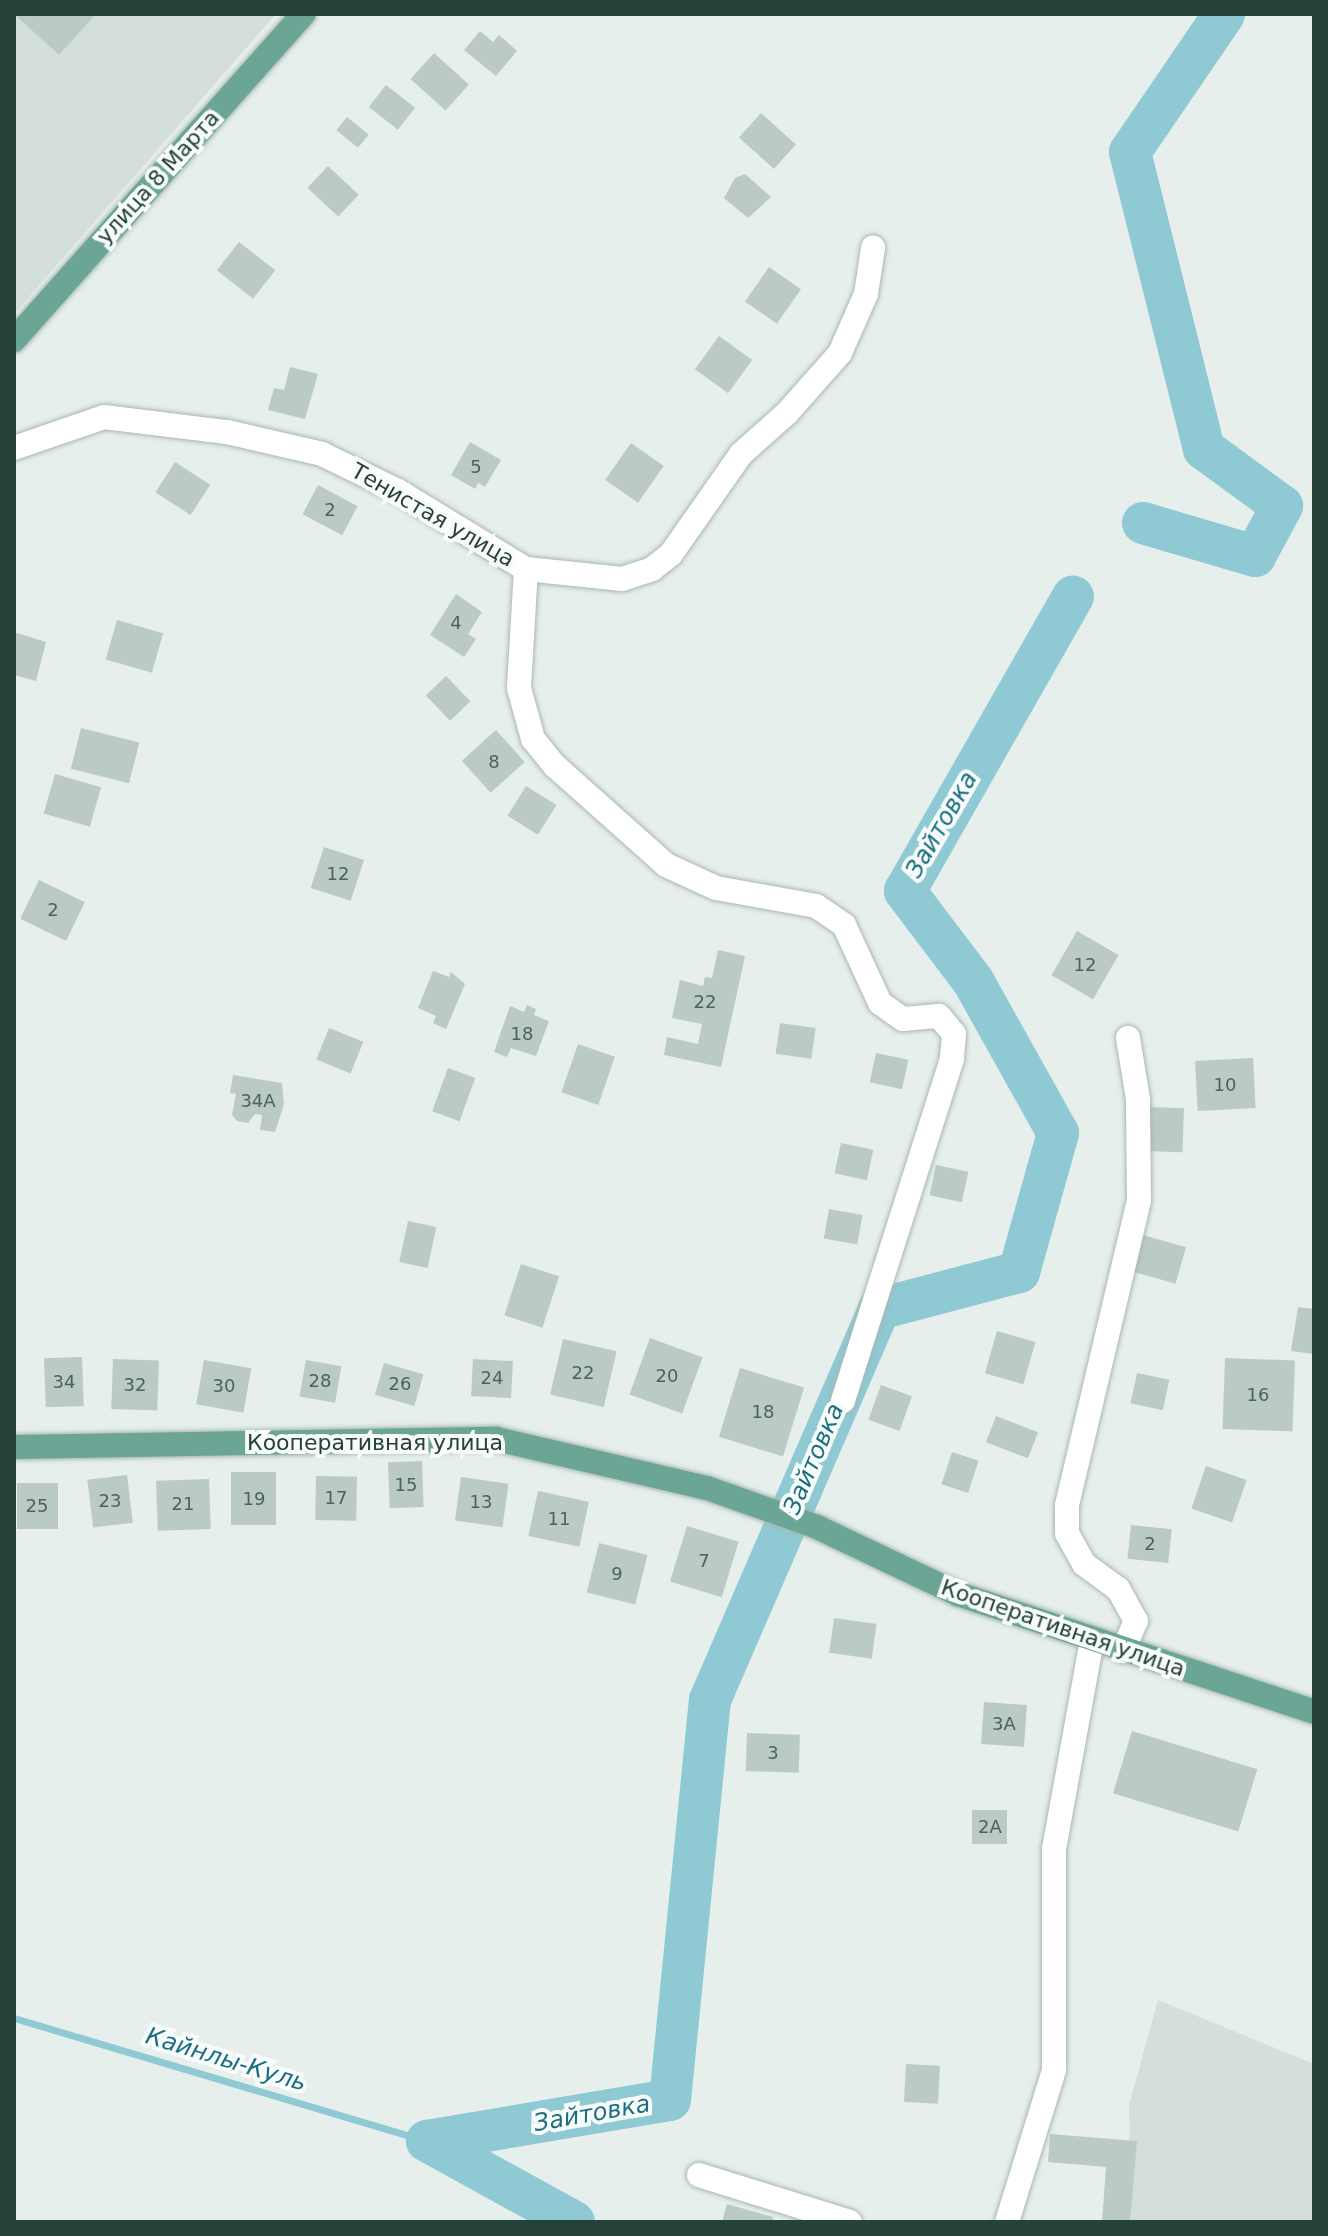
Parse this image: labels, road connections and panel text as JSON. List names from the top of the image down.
{
  "streets": {
    "main road": ["улица 8 Марта", "Кооперативная улица"],
    "street": ["Тенистая улица"]
  },
  "water": ["Зайтовка", "Кайнлы-Куль"],
  "house_numbers": [
    "5",
    "2",
    "4",
    "8",
    "12",
    "2",
    "12",
    "22",
    "18",
    "10",
    "34А",
    "22",
    "20",
    "24",
    "28",
    "34",
    "26",
    "32",
    "30",
    "16",
    "18",
    "15",
    "17",
    "19",
    "23",
    "13",
    "21",
    "25",
    "11",
    "2",
    "7",
    "9",
    "3А",
    "3",
    "2А"
  ]
}
